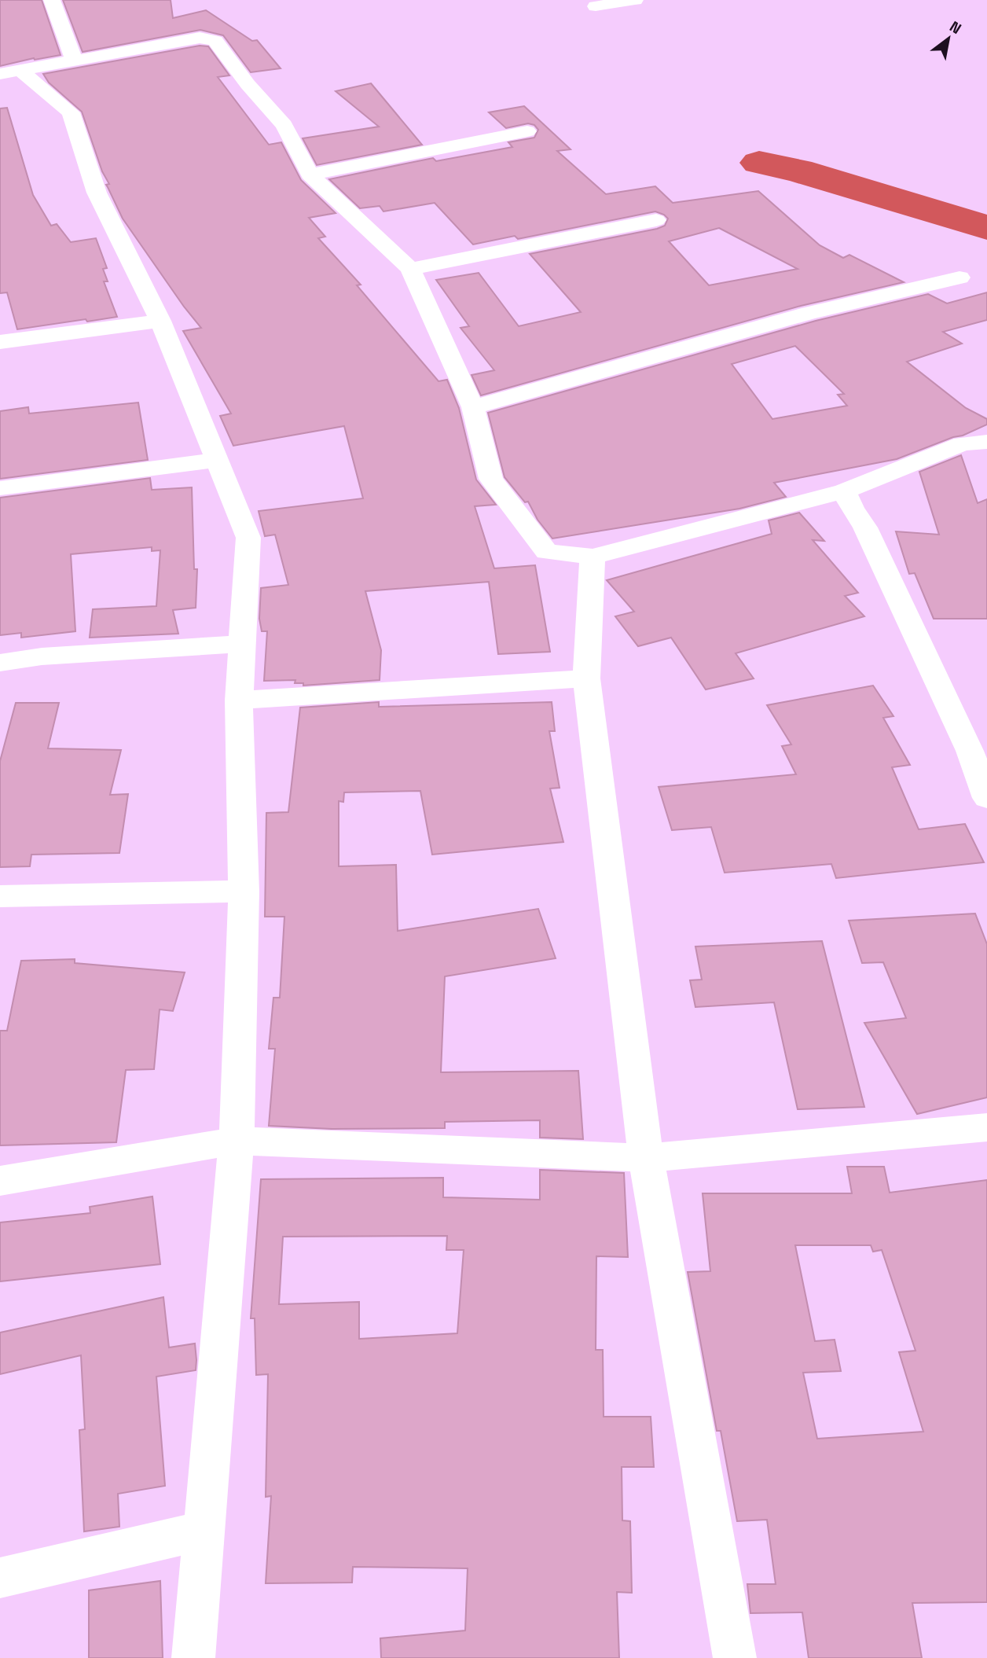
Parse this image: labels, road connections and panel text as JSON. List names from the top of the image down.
{
  "north": "top right"
}
